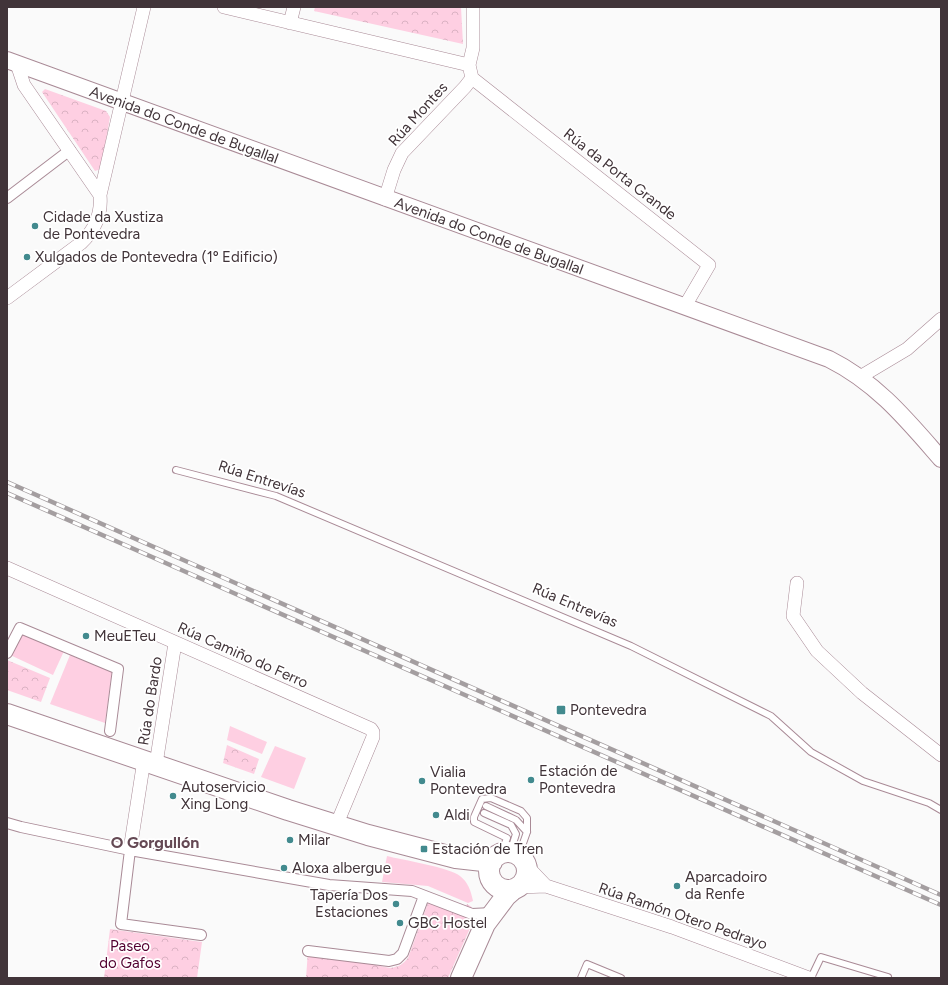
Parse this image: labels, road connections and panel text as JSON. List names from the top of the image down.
{
  "streets": {
    "street": [
      "Rúa Montes",
      "Avenida do Conde de Bugallal",
      "Rúa da Porta Grande",
      "Rúa Camiño do Ferro",
      "Rúa do Bardo",
      "Rúa Ramón Otero Pedrayo"
    ],
    "lane": ["Rúa Entrevías"]
  },
  "crossings": [
    ["Rúa Montes", "Avenida do Conde de Bugallal"],
    ["Rúa Montes", "Rúa da Porta Grande"],
    ["Avenida do Conde de Bugallal", "Rúa da Porta Grande"],
    ["Rúa Camiño do Ferro", "Rúa do Bardo"]
  ],
  "districts": ["O Gorgullón"],
  "parks": ["Paseo do Gafos"],
  "places": {
    "other": [
      "Cidade da Xustiza de Pontevedra",
      "Xulgados de Pontevedra (1º Edificio)",
      "MeuETeu",
      "Estación de Pontevedra",
      "Vialia Pontevedra",
      "Autoservicio Xing Long",
      "Aldi",
      "Milar",
      "Aloxa albergue",
      "Aparcadoiro da Renfe",
      "Tapería Dos Estaciones",
      "GBC Hostel"
    ],
    "transit": ["Pontevedra", "Estación de Tren"]
  }
}
